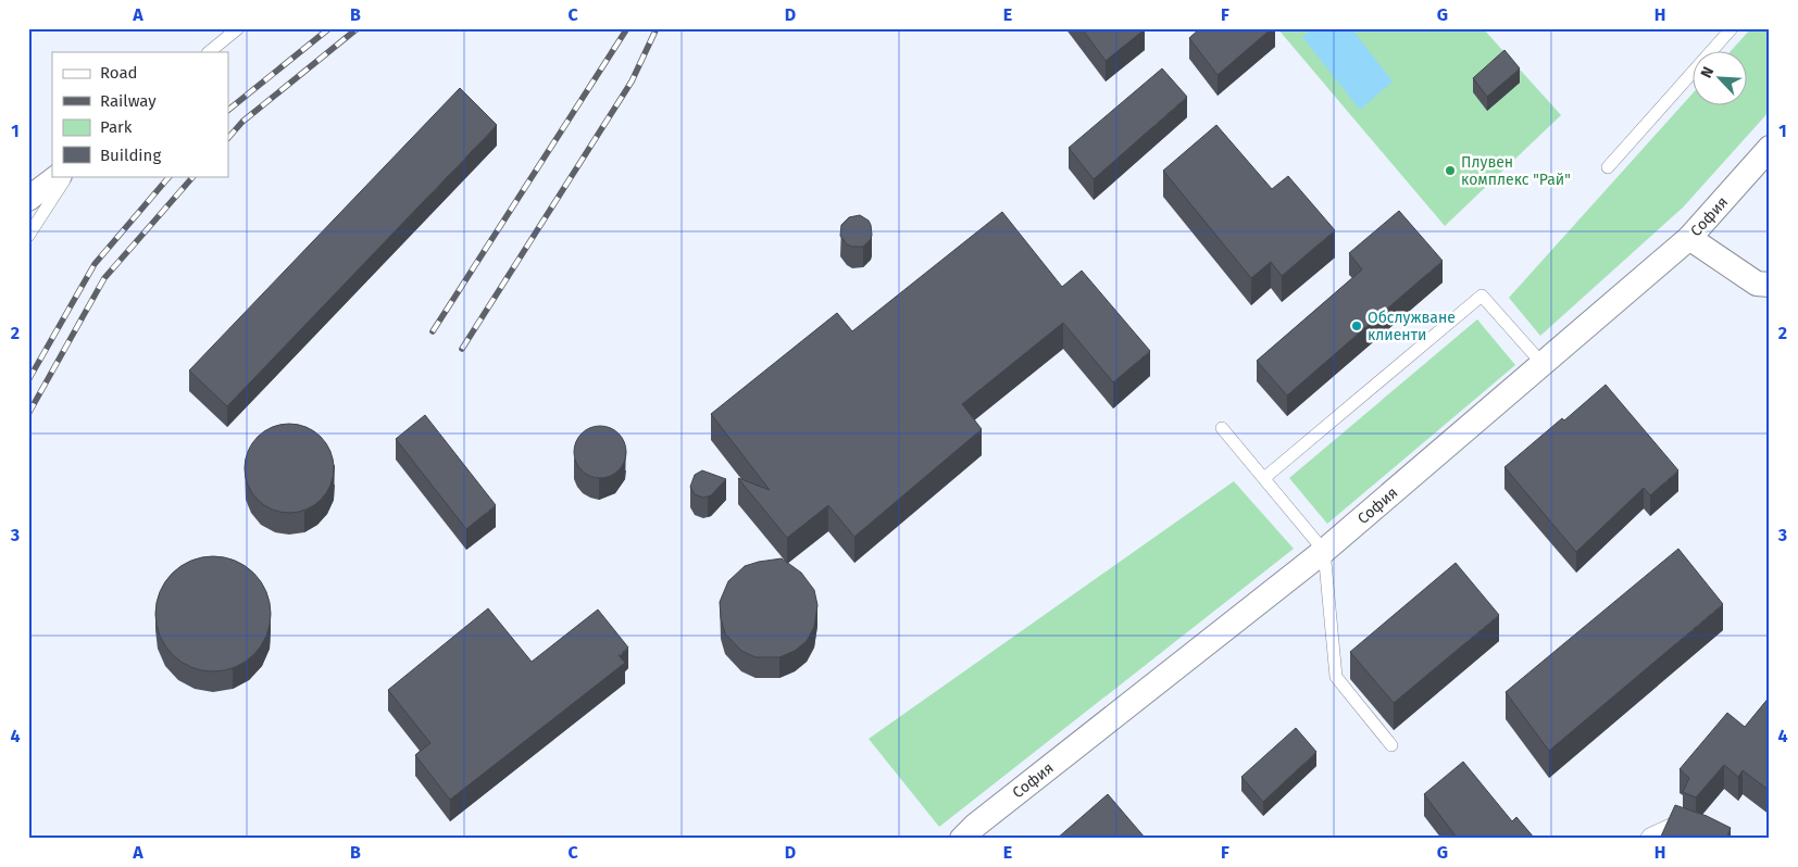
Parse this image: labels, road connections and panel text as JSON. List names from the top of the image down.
{
  "streets": {
    "street": ["София"]
  },
  "places": ["Плувен комплекс \"Рай\"", "Обслужване клиенти"],
  "legend": [
    "Road",
    "Railway",
    "Park",
    "Building"
  ],
  "north": "top left",
  "grid": {
    "columns": [
      "A",
      "B",
      "C",
      "D",
      "E",
      "F",
      "G",
      "H"
    ],
    "rows": [
      "1",
      "2",
      "3",
      "4"
    ]
  }
}
